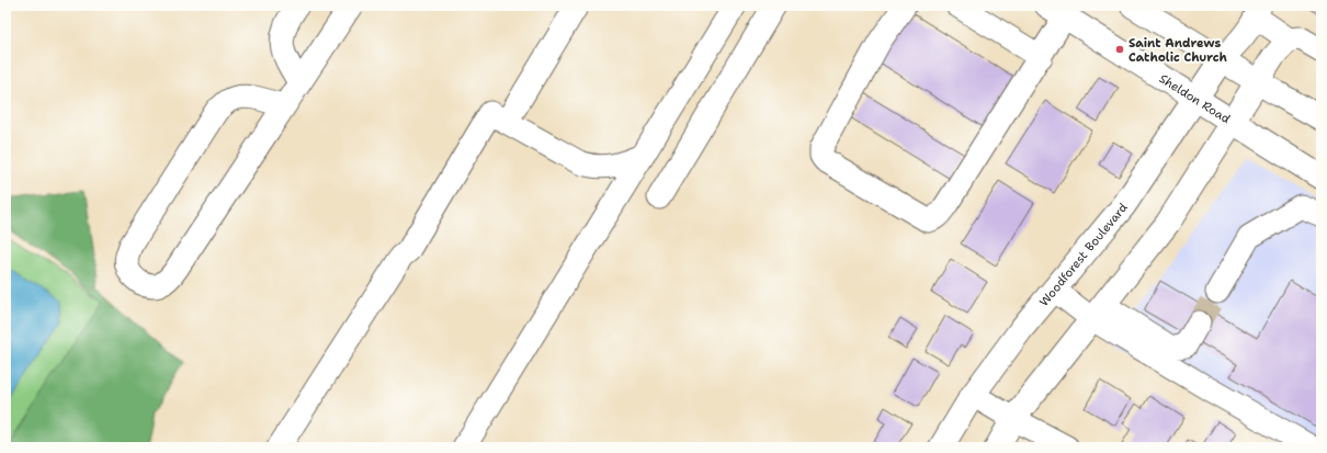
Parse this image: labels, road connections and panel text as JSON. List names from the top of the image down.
{
  "streets": {
    "main road": ["Sheldon Road", "Woodforest Boulevard"]
  },
  "crossings": [
    ["Sheldon Road", "Woodforest Boulevard"]
  ],
  "places": ["Saint Andrews Catholic Church"]
}
